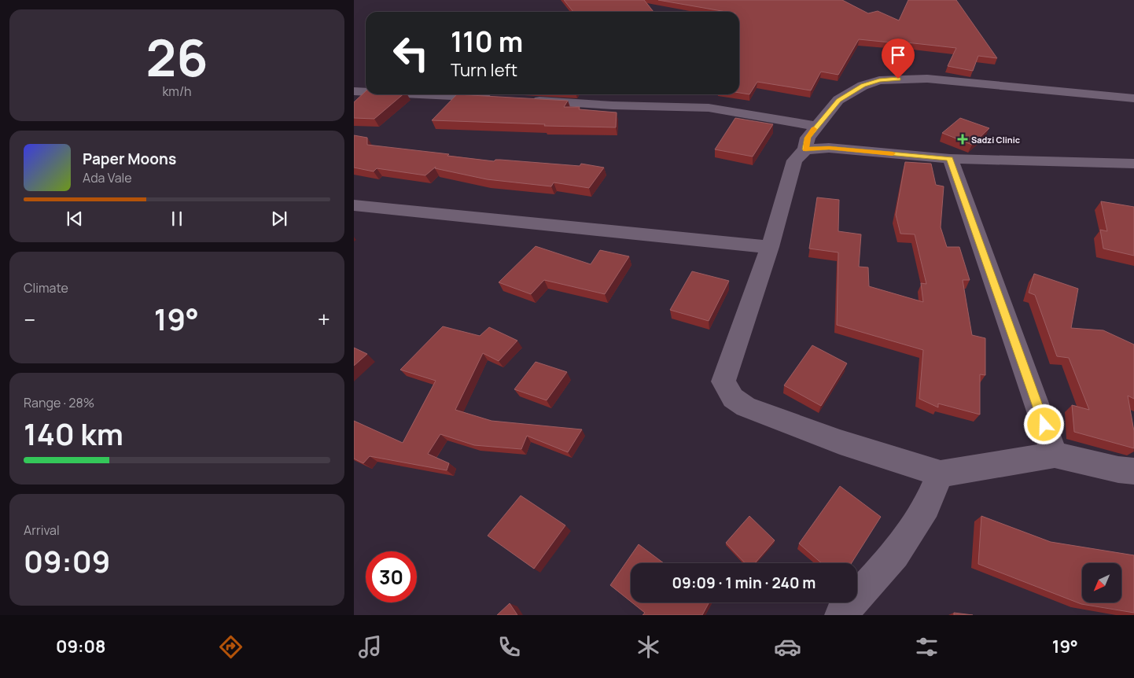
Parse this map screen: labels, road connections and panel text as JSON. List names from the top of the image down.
{
  "places": {
    "health": ["Sadzi Clinic"]
  },
  "north": "bottom left",
  "page": {
    "tile": [
      ["26", "km/h"],
      "Climate",
      ["Range · 28%", "140 km"],
      ["Arrival", "09:09"]
    ],
    "turn": ["110 m", "Turn left"],
    "song": ["Paper Moons", "Ada Vale"],
    "heat": ["−", "19°", "+"],
    "limit": "30",
    "trip": "09:09 · 1 min · 240 m",
    "tabs": ["09:08", "19°"]
  }
}
